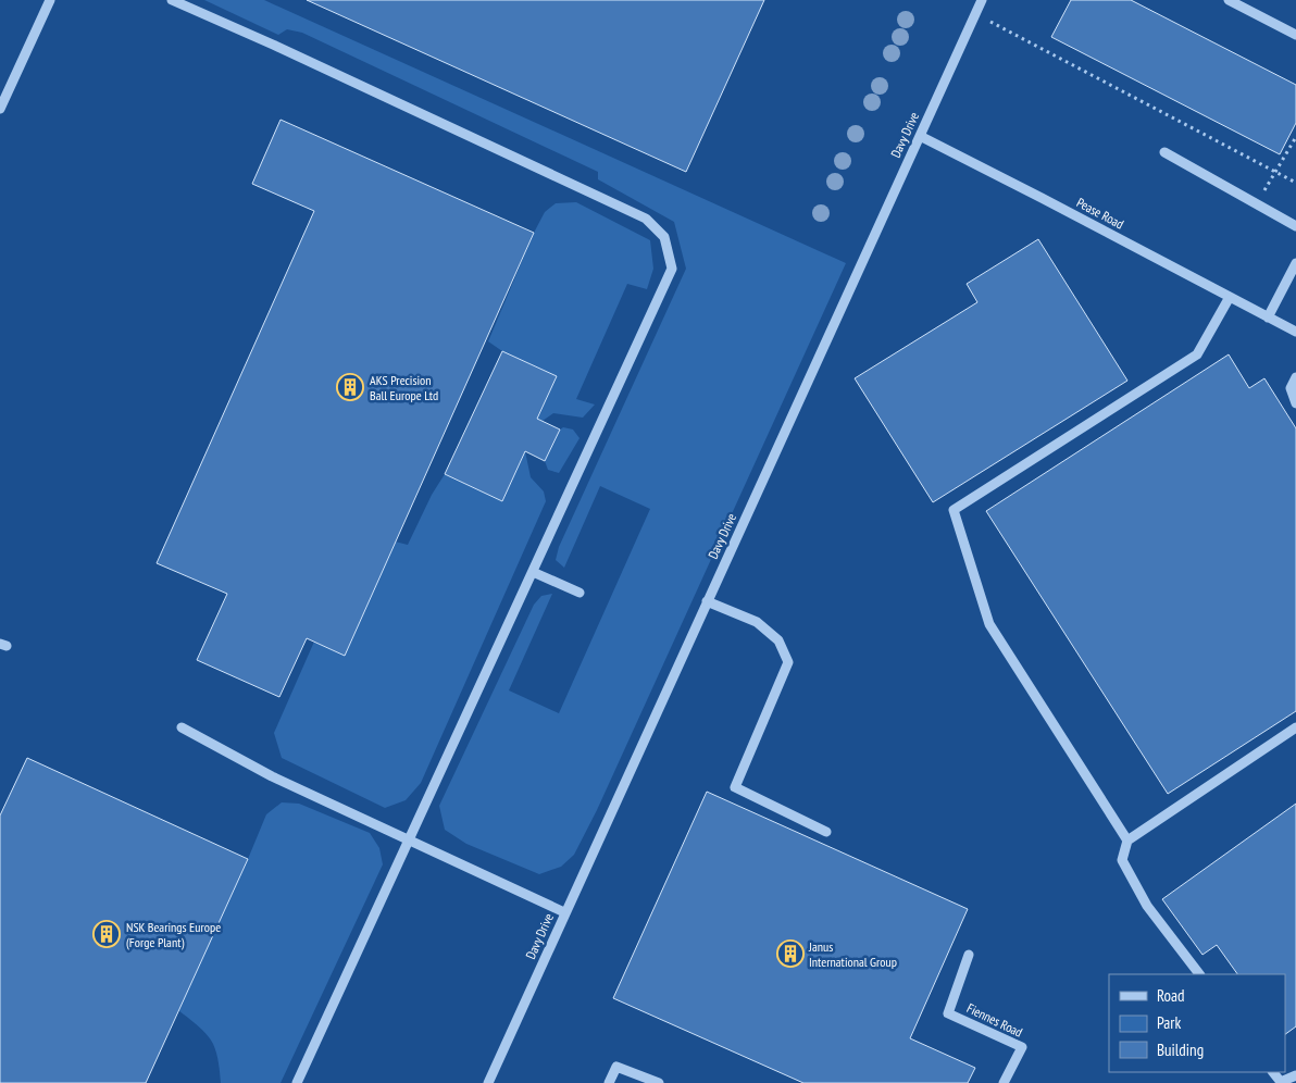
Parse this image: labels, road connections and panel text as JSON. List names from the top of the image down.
{
  "streets": {
    "street": ["Davy Drive", "Pease Road", "Fiennes Road"]
  },
  "crossings": [
    ["Davy Drive", "Pease Road"]
  ],
  "places": {
    "building": ["AKS Precision Ball Europe Ltd", "NSK Bearings Europe (Forge Plant)", "Janus International Group"]
  },
  "legend": ["Road", "Park", "Building"]
}
